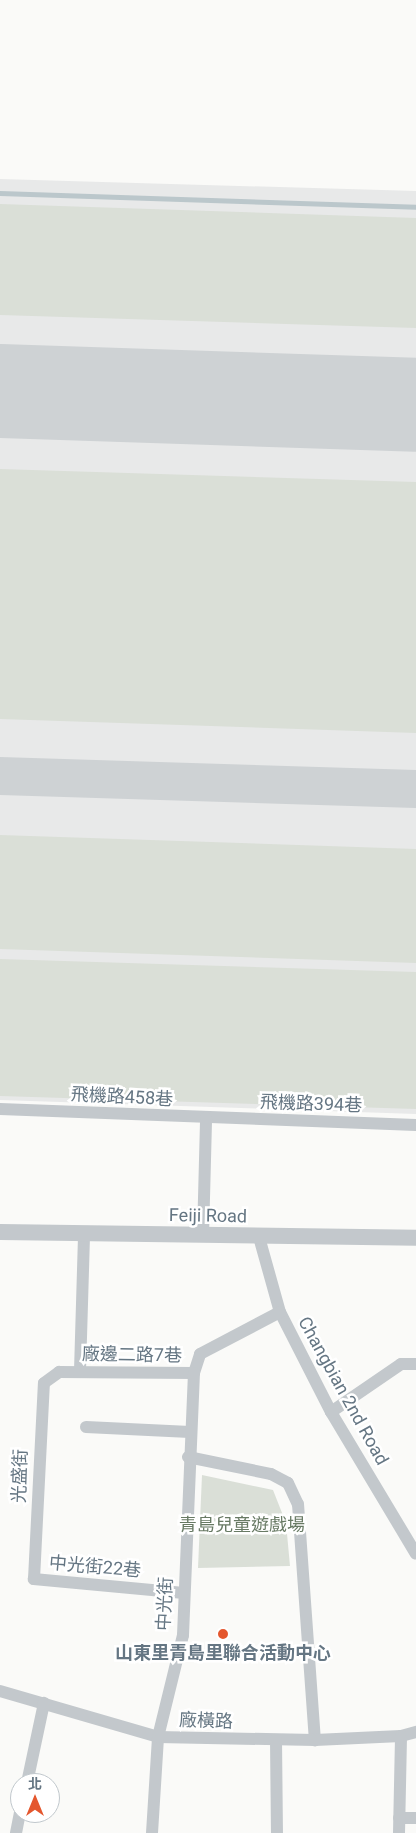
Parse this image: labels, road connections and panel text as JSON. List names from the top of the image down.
{
  "streets": {
    "street": [
      "飛機路458巷",
      "飛機路394巷",
      "Feiji Road",
      "廠邊二路7巷",
      "Changbian 2nd Road",
      "光盛街",
      "中光街22巷",
      "中光街",
      "廠橫路"
    ]
  },
  "crossings": [
    ["飛機路458巷", "飛機路394巷"],
    ["Feiji Road", "Changbian 2nd Road"],
    ["廠邊二路7巷", "Changbian 2nd Road"],
    ["廠邊二路7巷", "光盛街"],
    ["廠邊二路7巷", "中光街"],
    ["光盛街", "中光街22巷"],
    ["中光街22巷", "中光街"],
    ["中光街", "廠橫路"]
  ],
  "parks": ["青島兒童遊戲場"],
  "places": ["山東里青島里聯合活動中心"],
  "north": "top"
}
